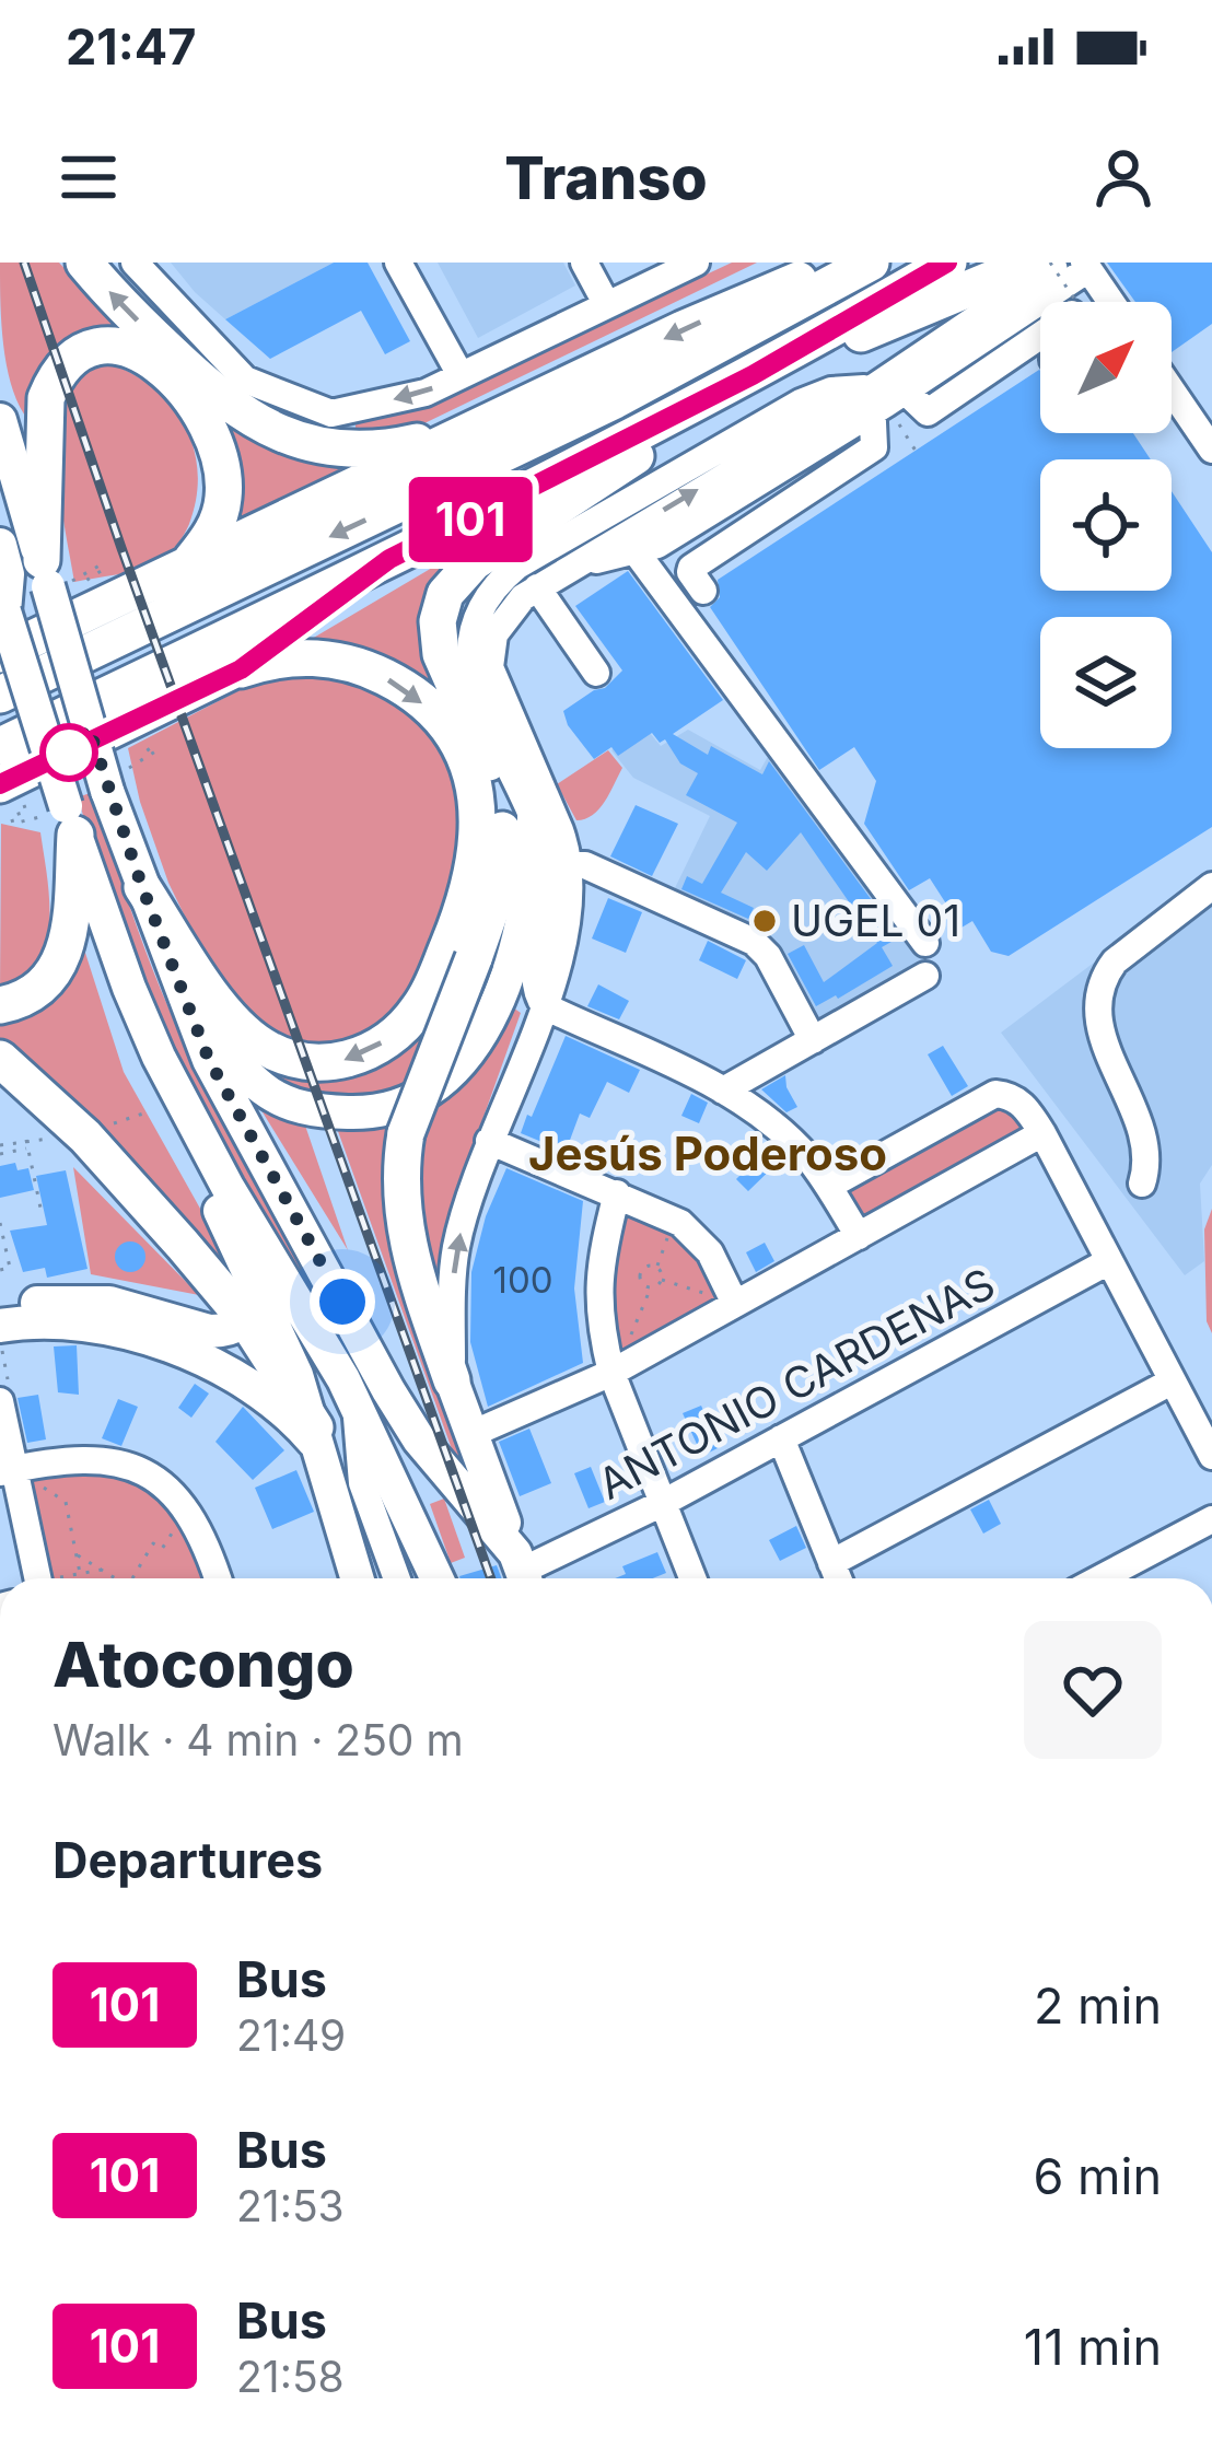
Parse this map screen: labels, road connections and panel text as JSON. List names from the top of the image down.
{
  "streets": {
    "street": ["ANTONIO CARDENAS"]
  },
  "districts": ["Jesús Poderoso"],
  "places": ["UGEL 01"],
  "lines": ["bus line 101"],
  "house_numbers": ["100"],
  "north": "top right",
  "page": {
    "status": "21:47",
    "header": "Transo",
    "on_map": "101",
    "heading": [
      ["Atocongo", "Walk · 4 min · 250 m"],
      "Departures"
    ],
    "list": [
      {
        "mark": "101",
        "name": "Bus",
        "note": "21:49",
        "value": "2 min"
      },
      {
        "mark": "101",
        "name": "Bus",
        "note": "21:53",
        "value": "6 min"
      },
      {
        "mark": "101",
        "name": "Bus",
        "note": "21:58",
        "value": "11 min"
      }
    ]
  }
}
